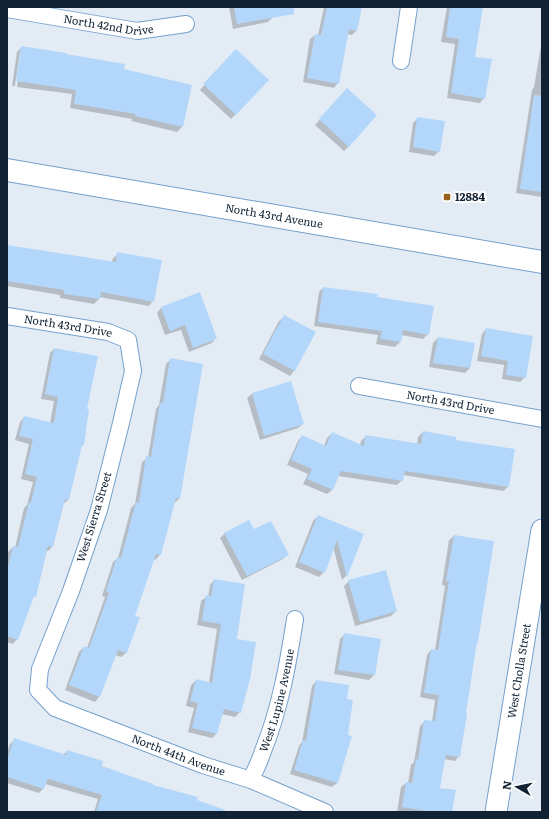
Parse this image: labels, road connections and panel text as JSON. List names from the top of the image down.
{
  "streets": {
    "main road": ["North 43rd Avenue"],
    "street": [
      "North 42nd Drive",
      "North 43rd Drive",
      "West Sierra Street",
      "West Cholla Street",
      "West Lupine Avenue",
      "North 44th Avenue"
    ]
  },
  "crossings": [
    ["North 43rd Drive", "West Sierra Street"],
    ["West Sierra Street", "North 44th Avenue"],
    ["West Lupine Avenue", "North 44th Avenue"]
  ],
  "places": {
    "transit": ["12884"]
  },
  "north": "left"
}
